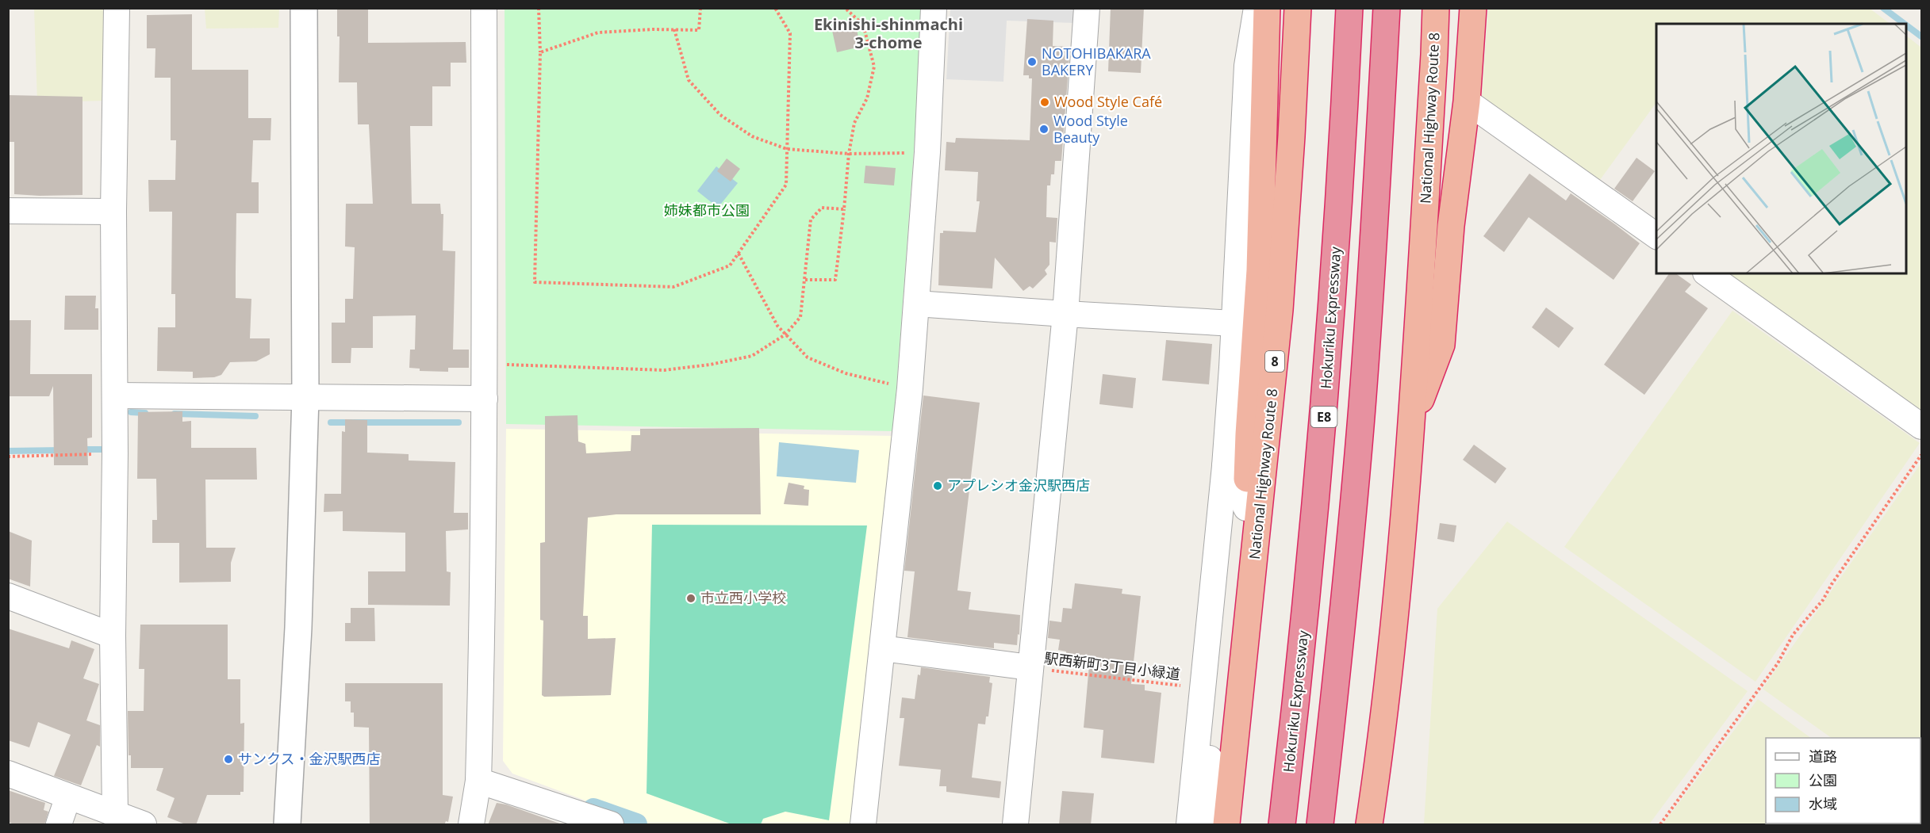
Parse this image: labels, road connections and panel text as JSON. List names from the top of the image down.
{
  "streets": {
    "highway": [
      "National Highway Route 8",
      "Hokuriku Expressway",
      "8",
      "E8"
    ],
    "path": ["駅西新町3丁目小緑道"]
  },
  "crossings": [
    ["National Highway Route 8", "8"]
  ],
  "districts": ["Ekinishi-shinmachi 3-chome"],
  "parks": ["姉妹都市公園"],
  "places": [
    "NOTOHIBAKARA BAKERY",
    "Wood Style Café",
    "Wood Style Beauty",
    "アプレシオ金沢駅西店",
    "市立西小学校",
    "サンクス・金沢駅西店"
  ],
  "legend": ["道路", "公園", "水域"]
}
